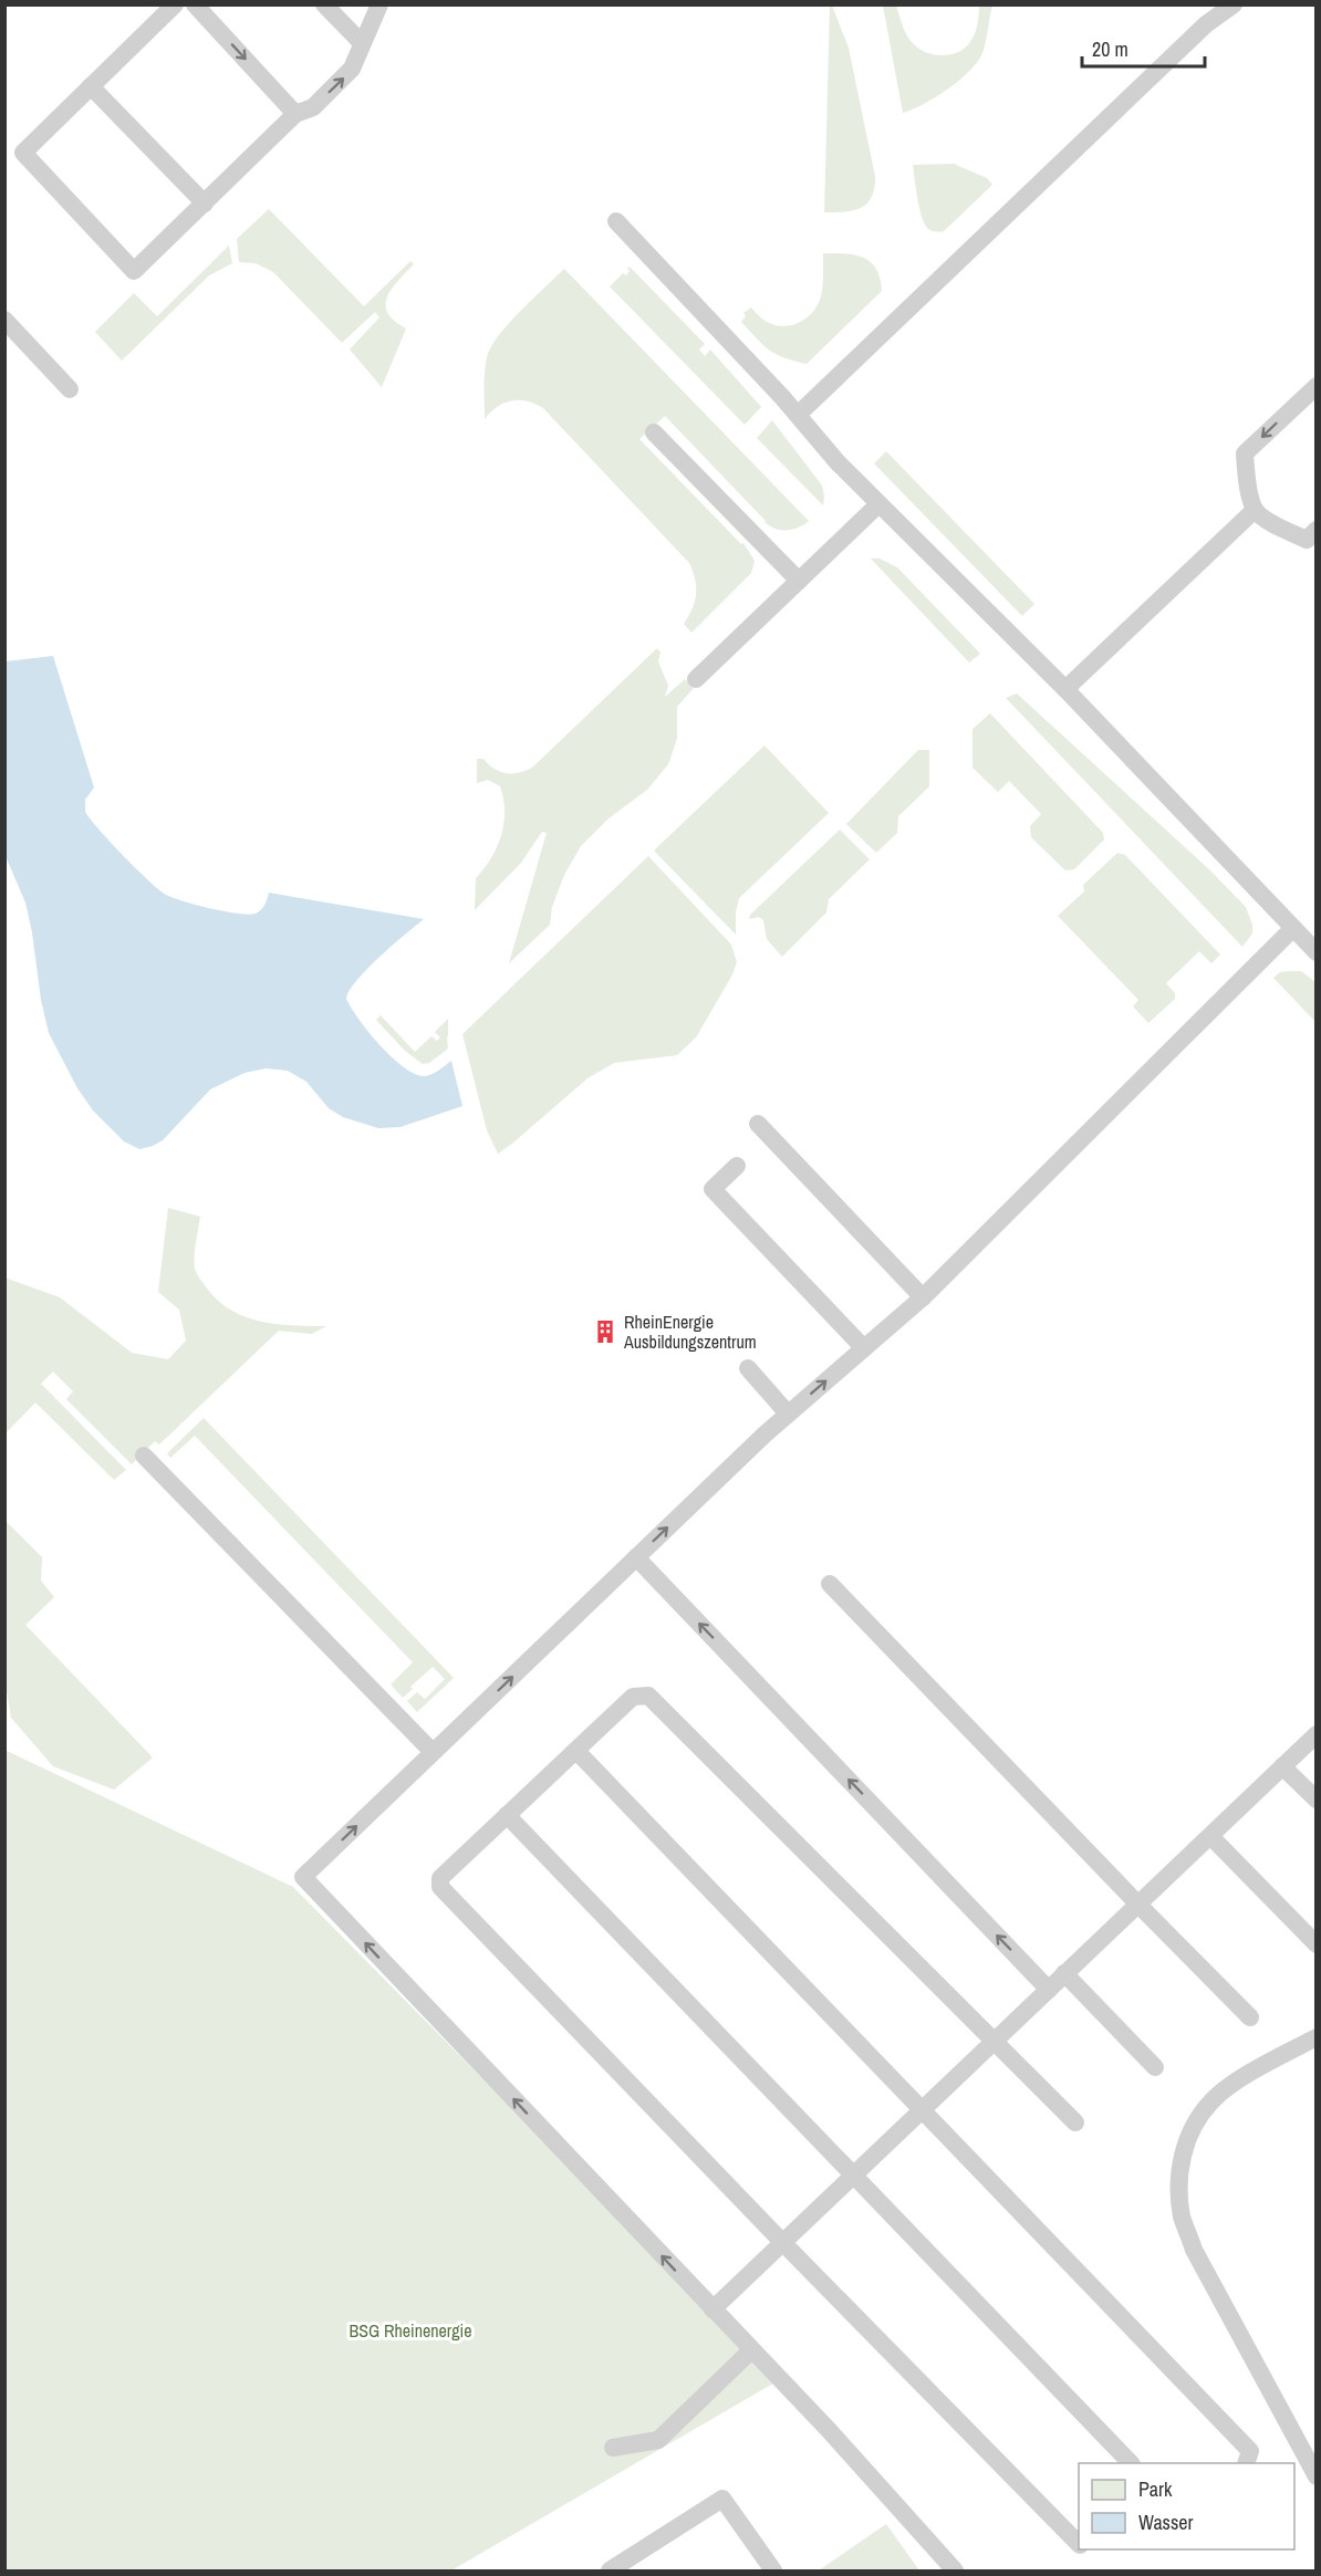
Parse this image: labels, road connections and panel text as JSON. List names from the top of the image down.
{
  "parks": ["BSG Rheinenergie"],
  "places": {
    "building": ["RheinEnergie Ausbildungszentrum"]
  },
  "legend": ["Park", "Wasser"],
  "scale_bar": "20 m"
}
